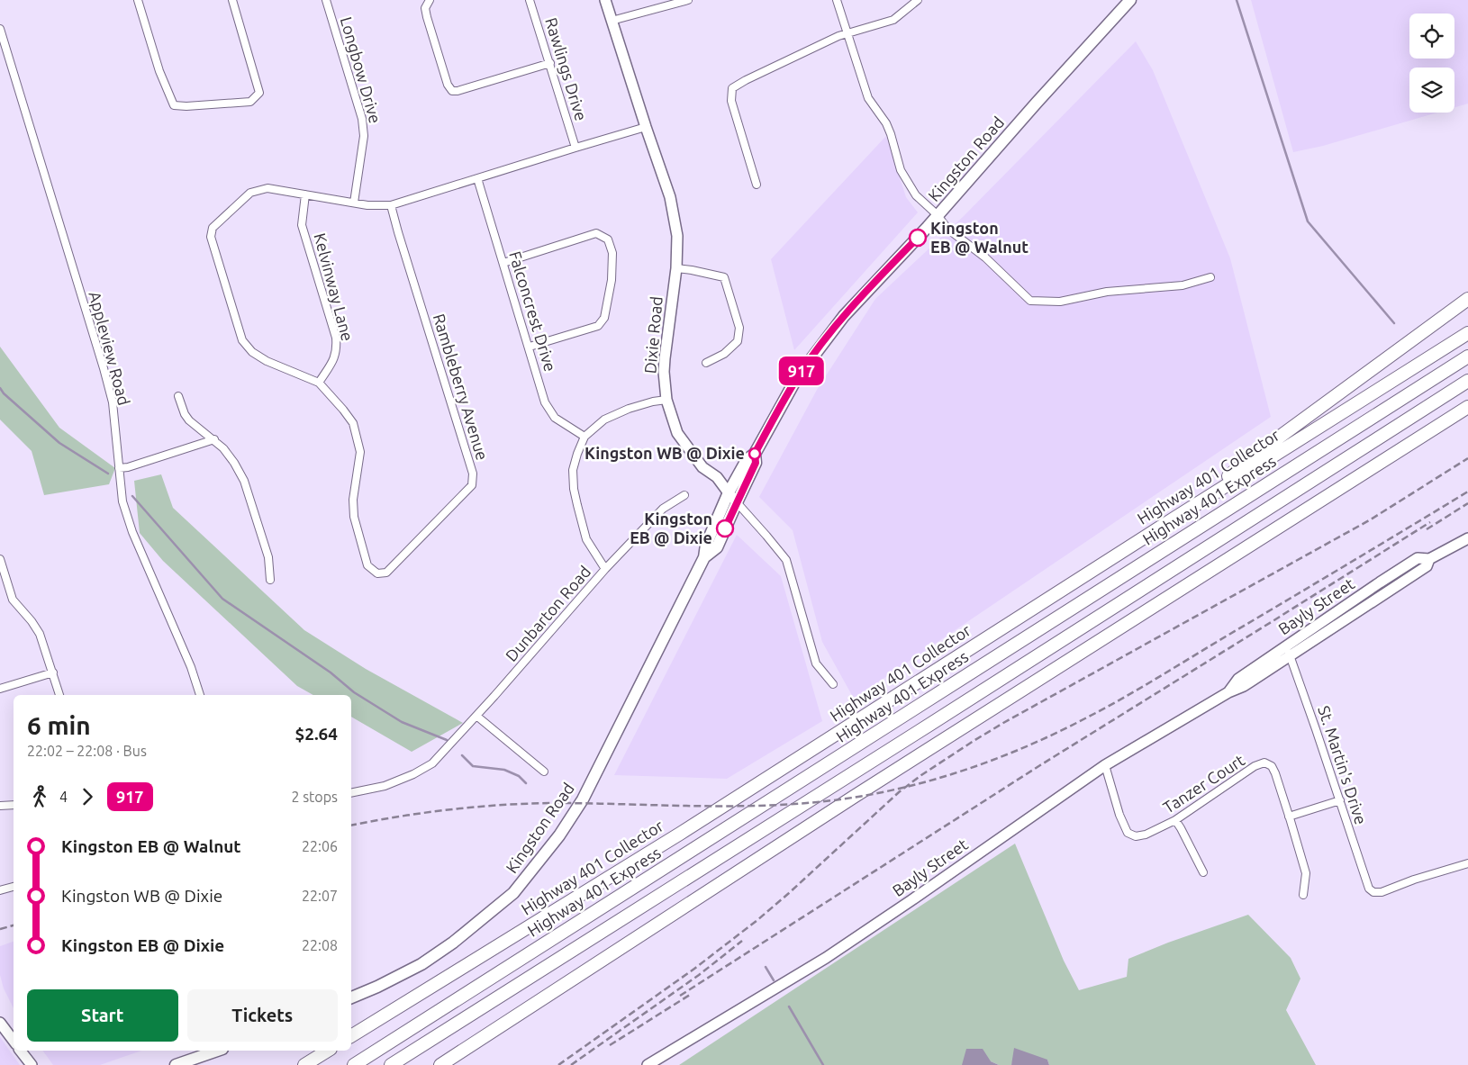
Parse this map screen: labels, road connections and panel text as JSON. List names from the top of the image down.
{
  "streets": {
    "highway": ["Highway 401 Collector", "Highway 401 Express"],
    "main road": ["Kingston Road", "Dixie Road", "Bayly Street"],
    "street": [
      "Rawlings Drive",
      "Longbow Drive",
      "Kelvinway Lane",
      "Falconcrest Drive",
      "Appleview Road",
      "Rambleberry Avenue",
      "Dunbarton Road",
      "St. Martin's Drive",
      "Tanzer Court"
    ]
  },
  "crossings": [
    ["Rawlings Drive", "Rambleberry Avenue"],
    ["Longbow Drive", "Rambleberry Avenue"],
    ["Kingston Road", "Dixie Road"],
    ["Kelvinway Lane", "Rambleberry Avenue"],
    ["Falconcrest Drive", "Rambleberry Avenue"],
    ["Falconcrest Drive", "Dunbarton Road"],
    ["Dixie Road", "Rambleberry Avenue"],
    ["Dixie Road", "Dunbarton Road"],
    ["Bayly Street", "St. Martin's Drive"],
    ["Bayly Street", "Tanzer Court"]
  ],
  "places": ["Kingston EB @ Walnut", "Kingston WB @ Dixie", "Kingston EB @ Dixie"],
  "lines": ["bus line 917"],
  "page": {
    "on_map": "917",
    "heading": ["6 min", "22:02 – 22:08 · Bus", "$2.64"],
    "legs": ["4", "917", "2 stops"],
    "list": [
      {
        "name": "Kingston EB @ Walnut",
        "value": "22:06"
      },
      {
        "name": "Kingston WB @ Dixie",
        "value": "22:07"
      },
      {
        "name": "Kingston EB @ Dixie",
        "value": "22:08"
      }
    ],
    "buttons": ["Start", "Tickets"]
  }
}
